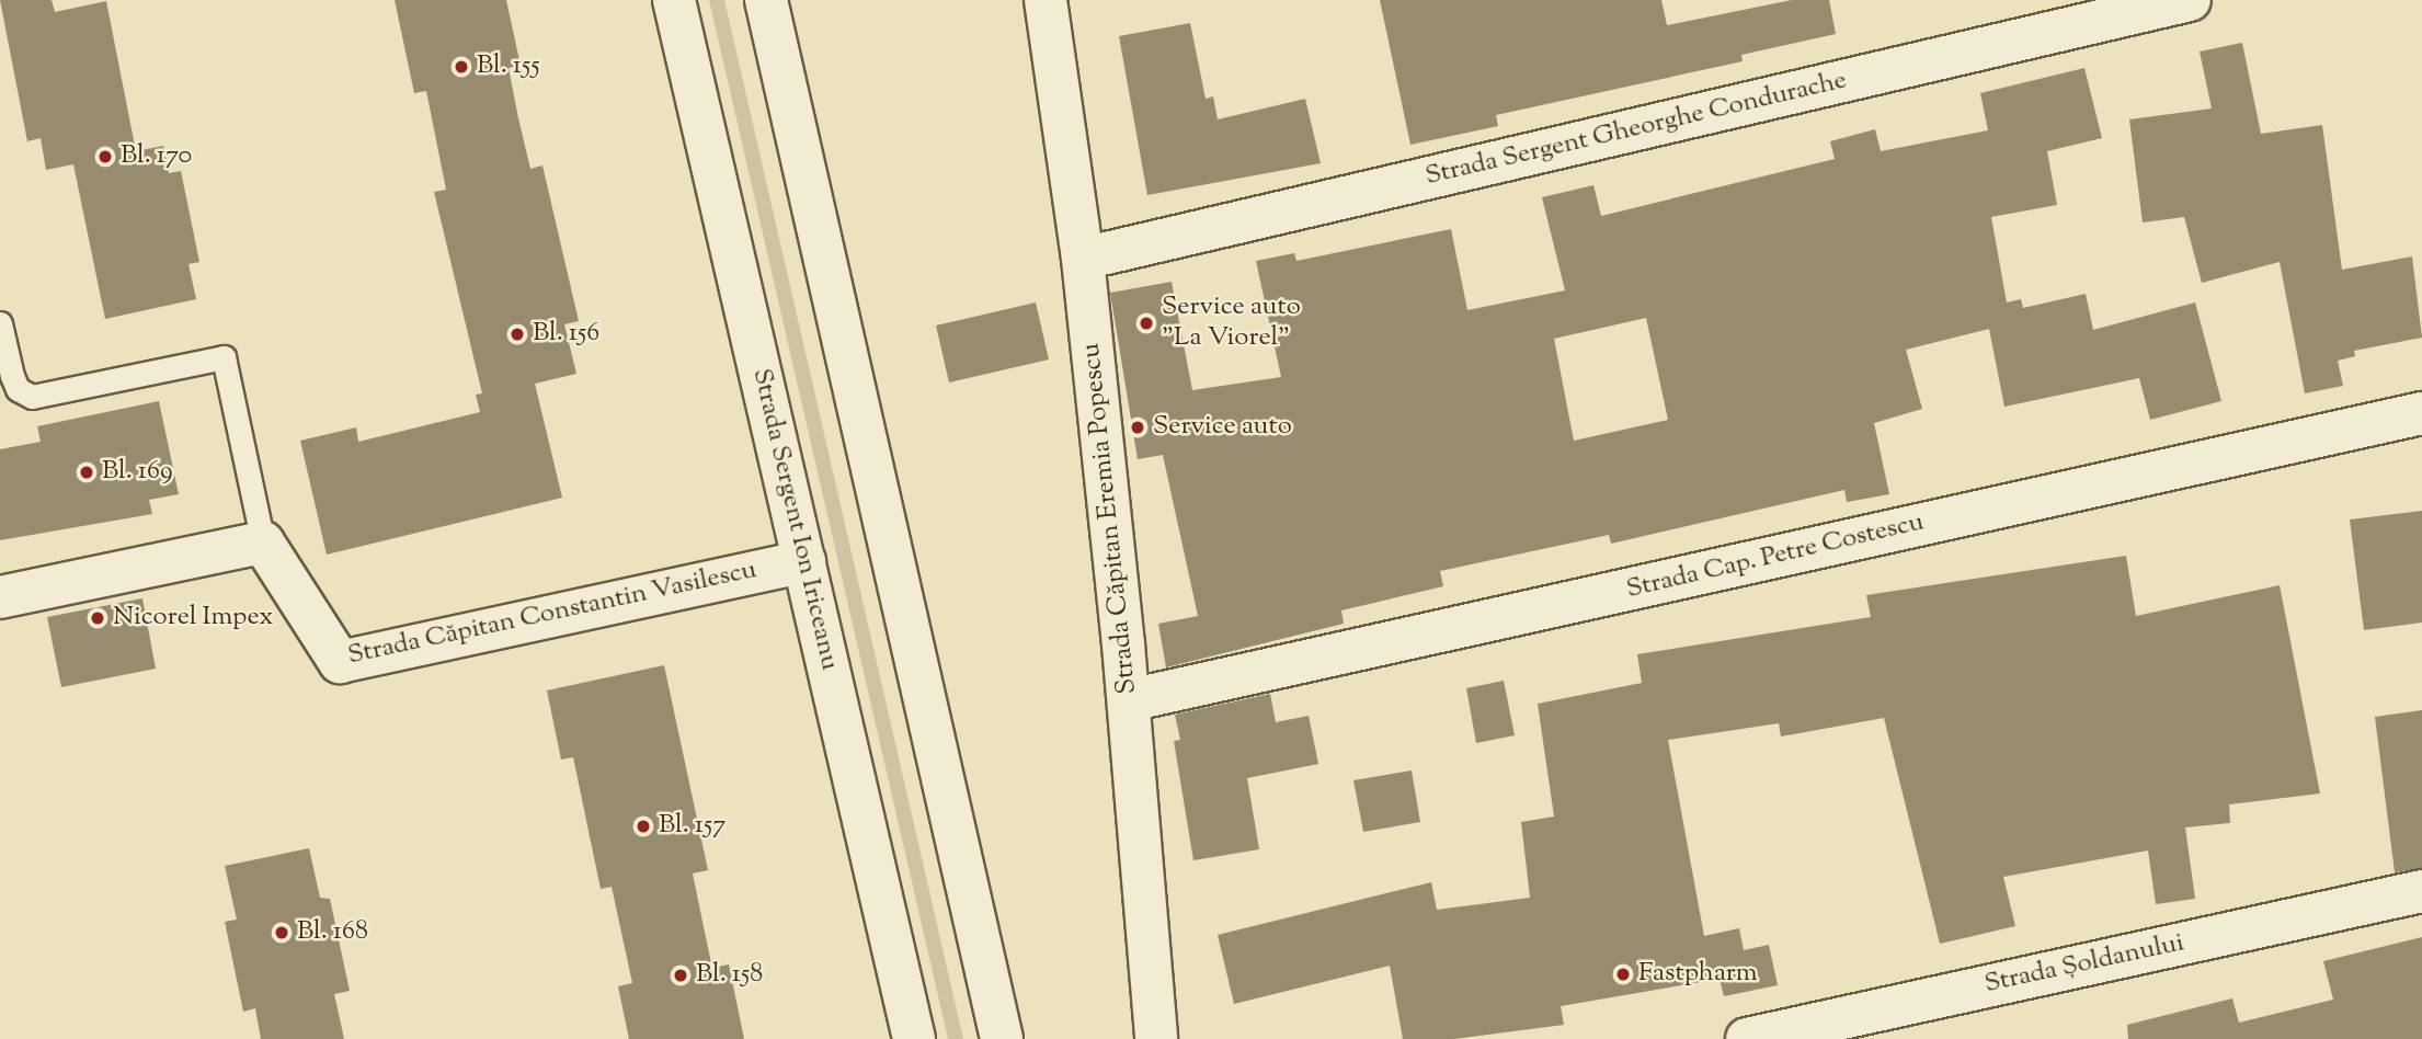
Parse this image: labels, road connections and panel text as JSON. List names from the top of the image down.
{
  "streets": {
    "street": [
      "Strada Sergent Gheorghe Condurache",
      "Strada Căpitan Eremia Popescu",
      "Strada Sergent Ion Iriceanu",
      "Strada Cap. Petre Costescu",
      "Strada Căpitan Constantin Vasilescu",
      "Strada Șoldanului"
    ]
  },
  "crossings": [
    ["Strada Sergent Gheorghe Condurache", "Strada Căpitan Eremia Popescu"],
    ["Strada Căpitan Eremia Popescu", "Strada Cap. Petre Costescu"],
    ["Strada Sergent Ion Iriceanu", "Strada Căpitan Constantin Vasilescu"]
  ],
  "places": [
    "Bl. 155",
    "Bl. 170",
    "Service auto \"La Viorel\"",
    "Bl. 156",
    "Service auto",
    "Bl. 169",
    "Nicorel Impex",
    "Bl. 157",
    "Bl. 168",
    "Fastpharm",
    "Bl. 158"
  ]
}
